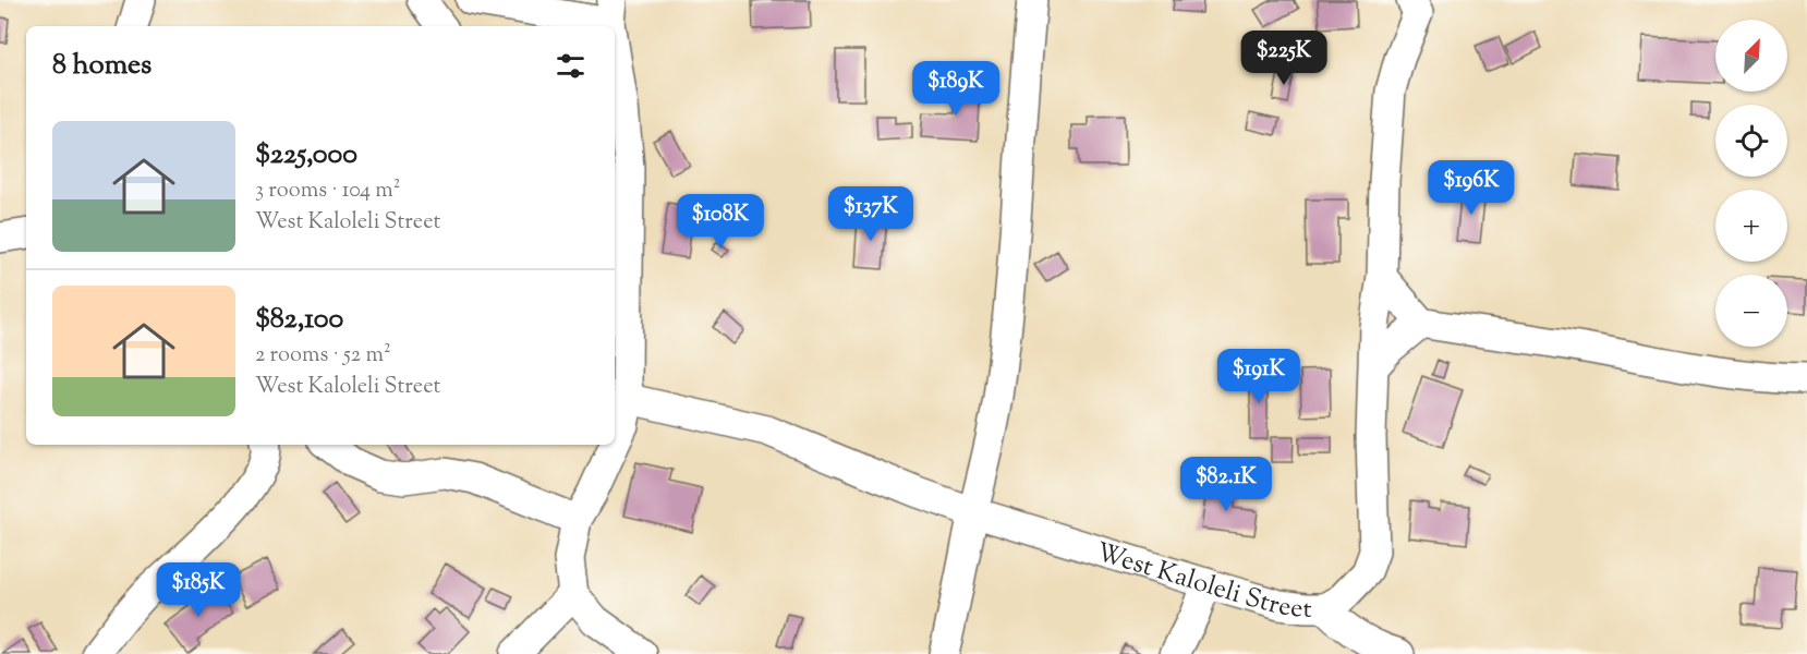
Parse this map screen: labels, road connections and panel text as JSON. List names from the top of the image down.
{
  "streets": {
    "street": ["West Kaloleli Street"]
  },
  "north": "top right",
  "page": {
    "map_buttons": ["+", "−"],
    "heading": "8 homes",
    "price": [
      "$225K",
      "$189K",
      "$196K",
      "$137K",
      "$108K",
      "$191K",
      "$82.1K",
      "$185K"
    ],
    "list": [
      {
        "name": "$225,000",
        "note": "3 rooms · 104 m² · West Kaloleli Street"
      },
      {
        "name": "$82,100",
        "note": "2 rooms · 52 m² · West Kaloleli Street"
      }
    ]
  }
}
